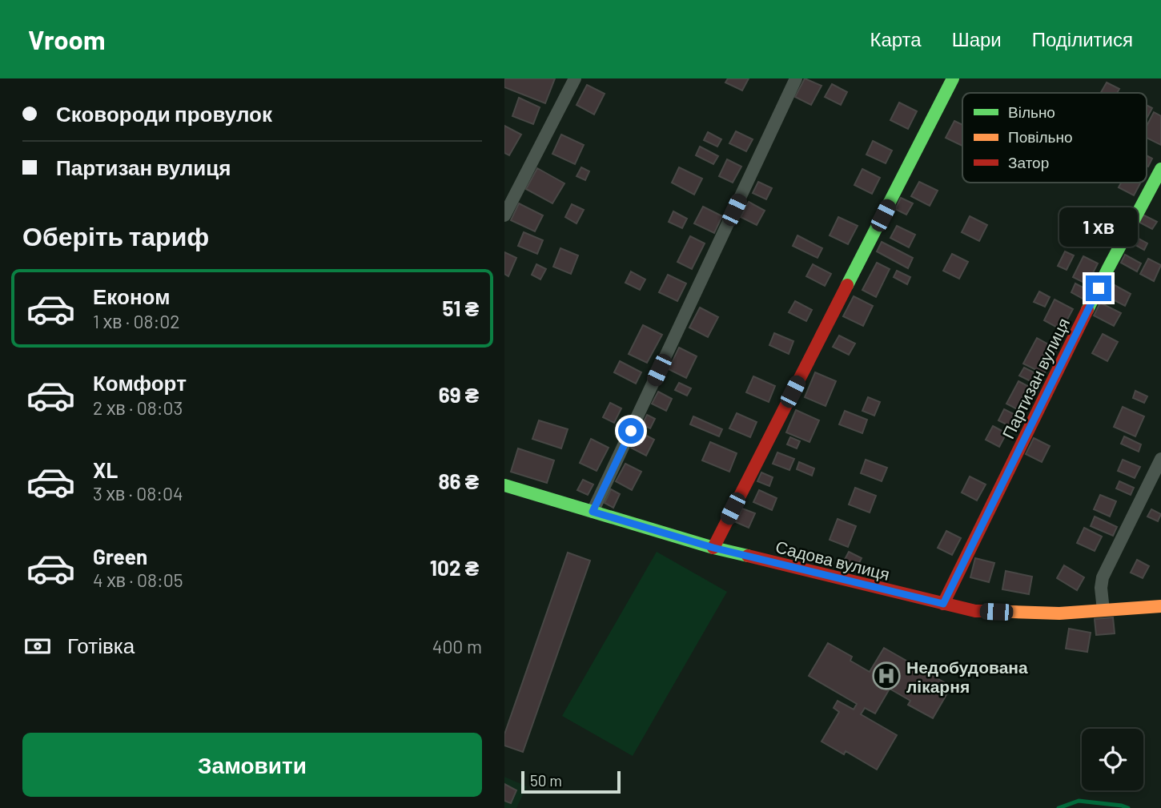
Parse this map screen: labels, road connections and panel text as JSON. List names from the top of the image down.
{
  "streets": {
    "street": ["Партизан вулиця", "Садова вулиця"]
  },
  "crossings": [
    ["Партизан вулиця", "Садова вулиця"]
  ],
  "places": {
    "hospital": ["Недобудована лікарня"]
  },
  "legend": ["Вільно", "Повільно", "Затор"],
  "scale_bar": "50 m",
  "page": {
    "header": "Vroom",
    "nav": ["Карта", "Шари", "Поділитися"],
    "banner": ["Сковороди провулок", "Партизан вулиця"],
    "heading": "Оберіть тариф",
    "bubble": "1 хв",
    "list": [
      {
        "name": "Економ",
        "note": "1 хв · 08:02",
        "value": "51 ₴"
      },
      {
        "name": "Комфорт",
        "note": "2 хв · 08:03",
        "value": "69 ₴"
      },
      {
        "name": "XL",
        "note": "3 хв · 08:04",
        "value": "86 ₴"
      },
      {
        "name": "Green",
        "note": "4 хв · 08:05",
        "value": "102 ₴"
      }
    ],
    "pay": ["Готівка", "400 m"],
    "buttons": "Замовити",
    "scale": "50 m"
  }
}
